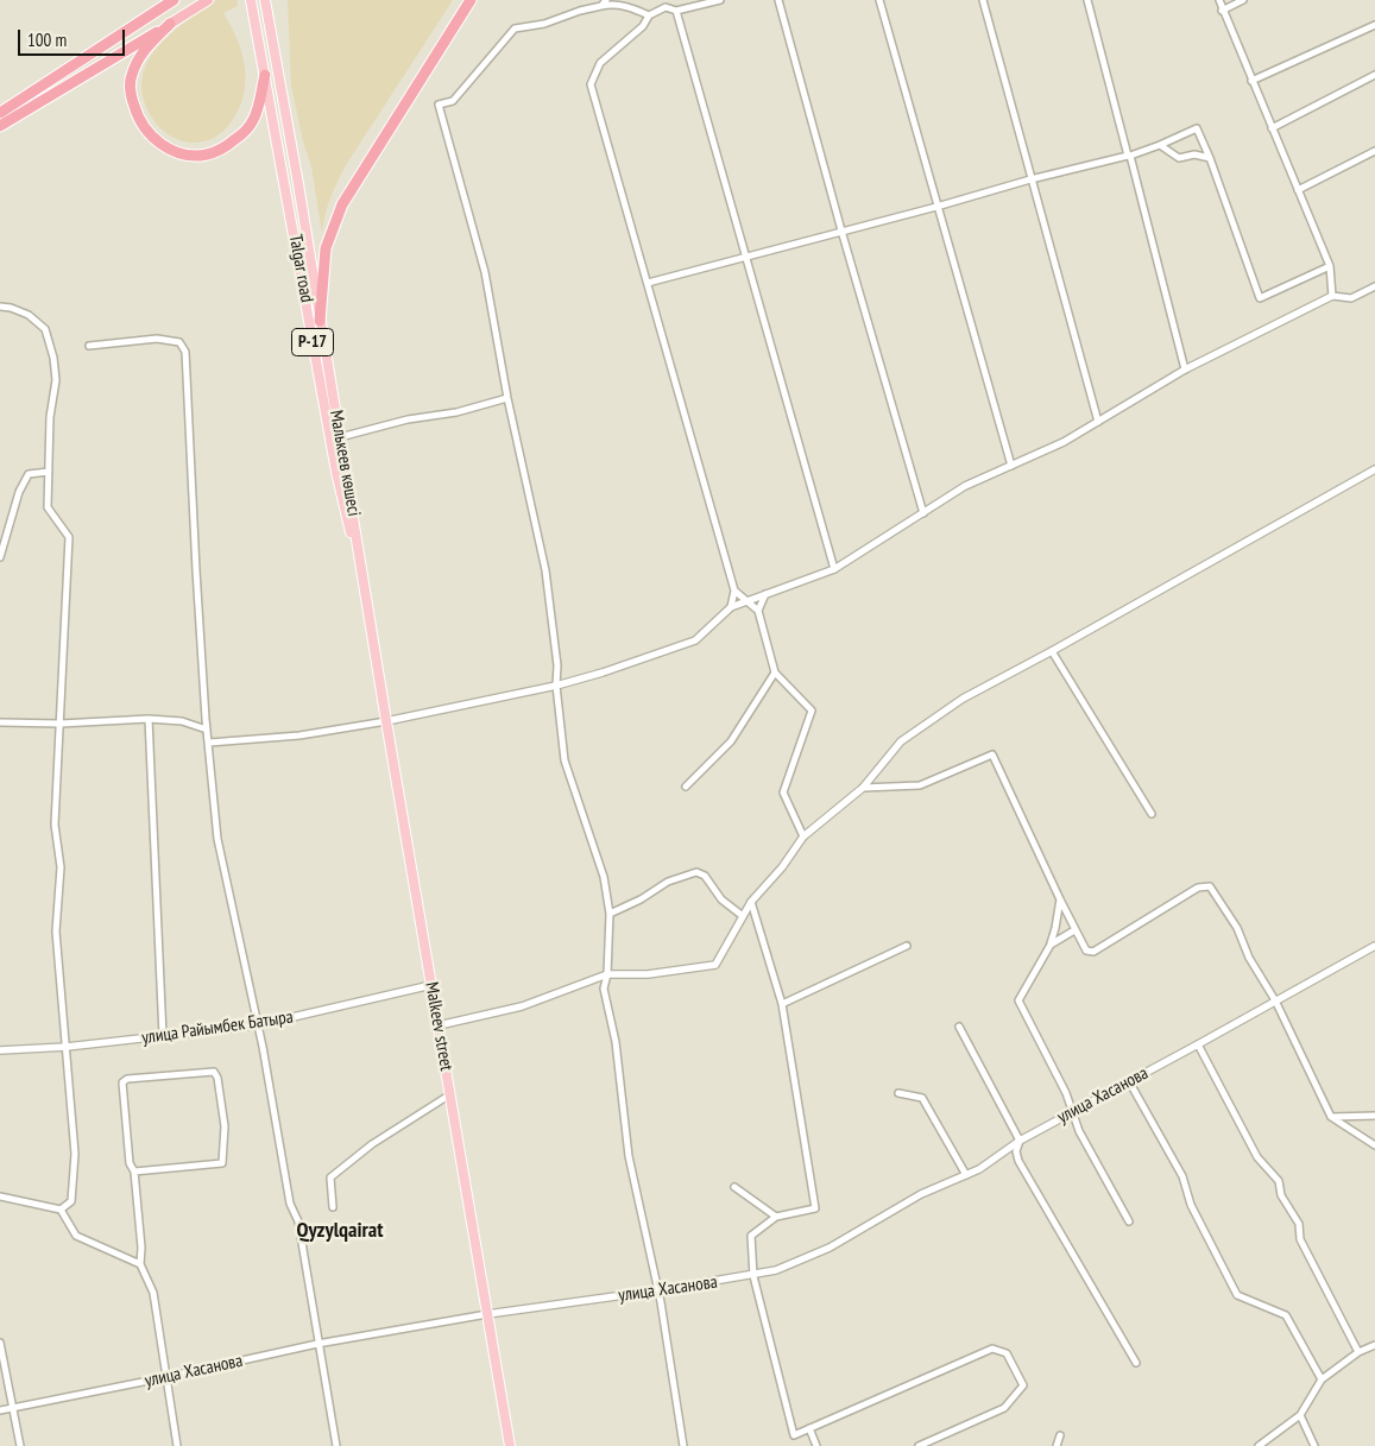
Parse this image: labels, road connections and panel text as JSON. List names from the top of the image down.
{
  "streets": {
    "main road": [
      "Talgar road",
      "P-17",
      "Малькеев көшесі",
      "Malkeev street"
    ],
    "street": ["улица Райымбек Батыра", "улица Хасанова"]
  },
  "crossings": [
    ["Talgar road", "Малькеев көшесі"],
    ["Talgar road", "Malkeev street"],
    ["Малькеев көшесі", "Malkeev street"],
    ["Malkeev street", "улица Райымбек Батыра"],
    ["Malkeev street", "улица Хасанова"]
  ],
  "districts": ["Qyzylqairat"],
  "scale_bar": "100 m"
}
